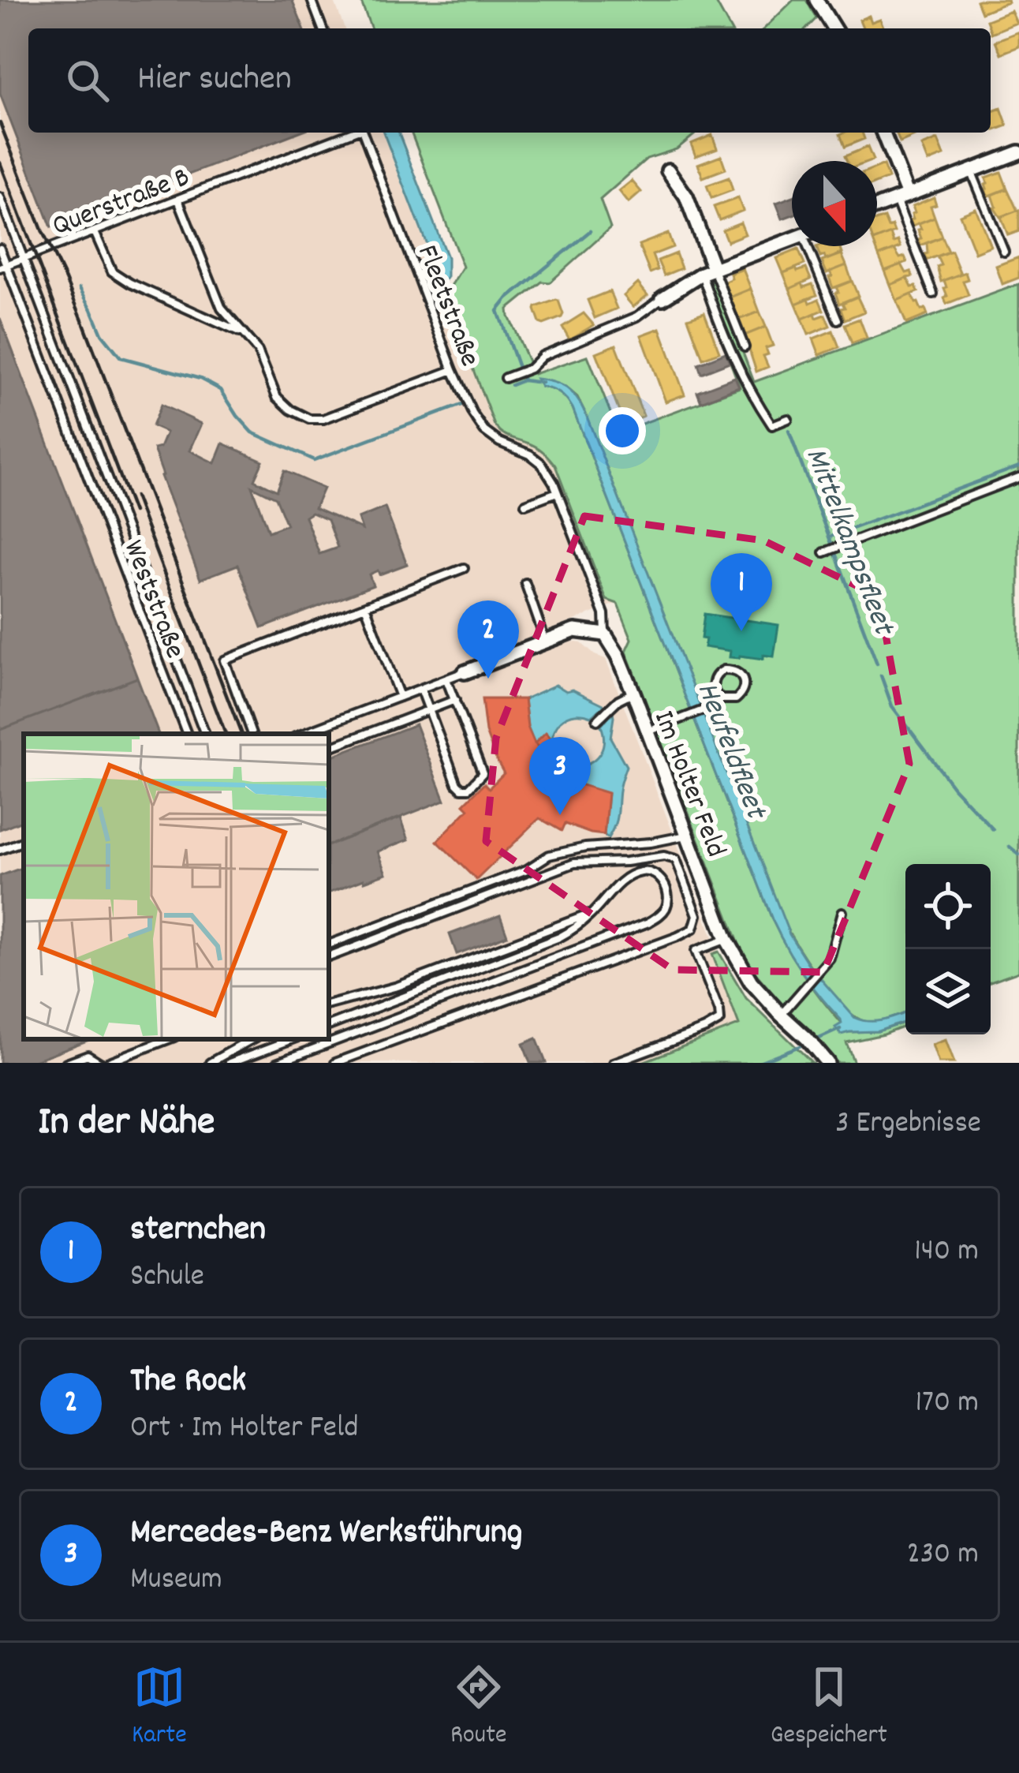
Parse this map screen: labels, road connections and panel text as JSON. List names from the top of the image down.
{
  "streets": {
    "street": ["Im Holter Feld"],
    "lane": ["Querstraße B", "Fleetstraße", "Weststraße"]
  },
  "crossings": [
    ["Querstraße B", "Weststraße"]
  ],
  "water": ["Mittelkampsfleet", "Heufeldfleet"],
  "north": "bottom",
  "page": {
    "search": "Hier suchen",
    "pins": ["1", "2", "3"],
    "heading": ["In der Nähe", "3 Ergebnisse"],
    "list": [
      {
        "mark": "1",
        "name": "sternchen",
        "note": "Schule",
        "value": "140 m"
      },
      {
        "mark": "2",
        "name": "The Rock",
        "note": "Ort · Im Holter Feld",
        "value": "170 m"
      },
      {
        "mark": "3",
        "name": "Mercedes-Benz Werksführung",
        "note": "Museum",
        "value": "230 m"
      }
    ],
    "nav": ["Karte", "Route", "Gespeichert"]
  }
}
